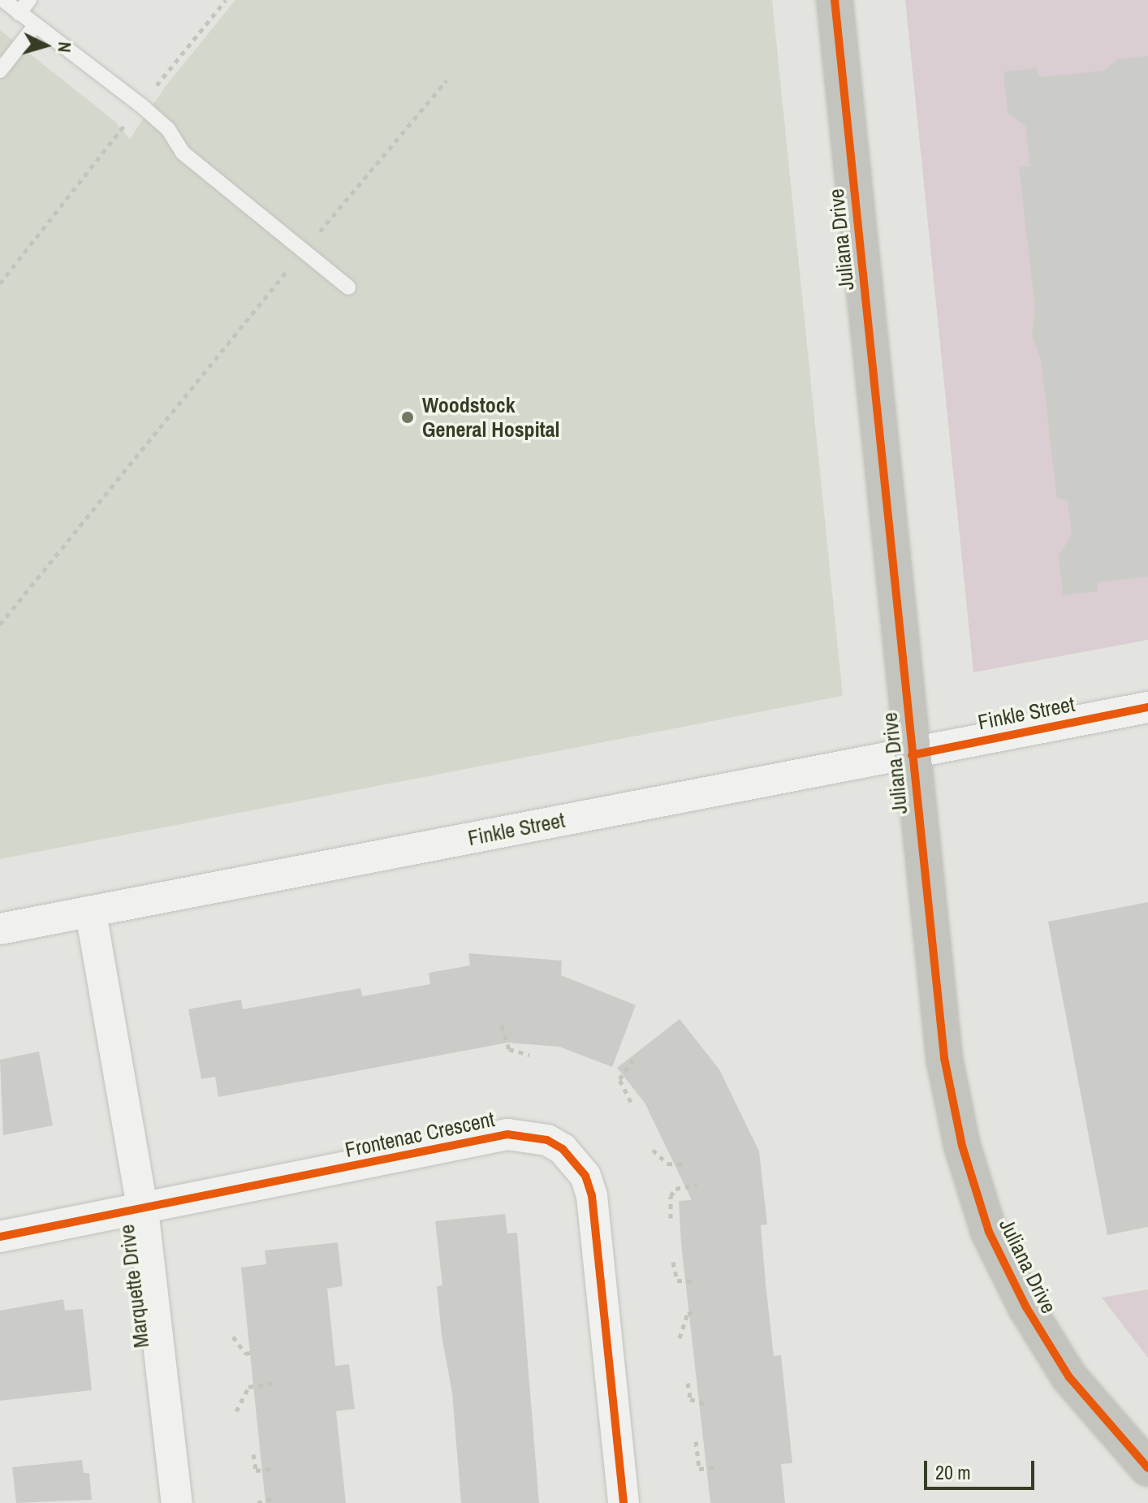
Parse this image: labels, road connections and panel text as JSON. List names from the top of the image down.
{
  "streets": {
    "street": [
      "Juliana Drive",
      "Finkle Street",
      "Frontenac Crescent",
      "Marquette Drive"
    ]
  },
  "crossings": [
    ["Juliana Drive", "Finkle Street"],
    ["Finkle Street", "Marquette Drive"],
    ["Frontenac Crescent", "Marquette Drive"]
  ],
  "places": ["Woodstock General Hospital"],
  "scale_bar": "20 m",
  "north": "right"
}
